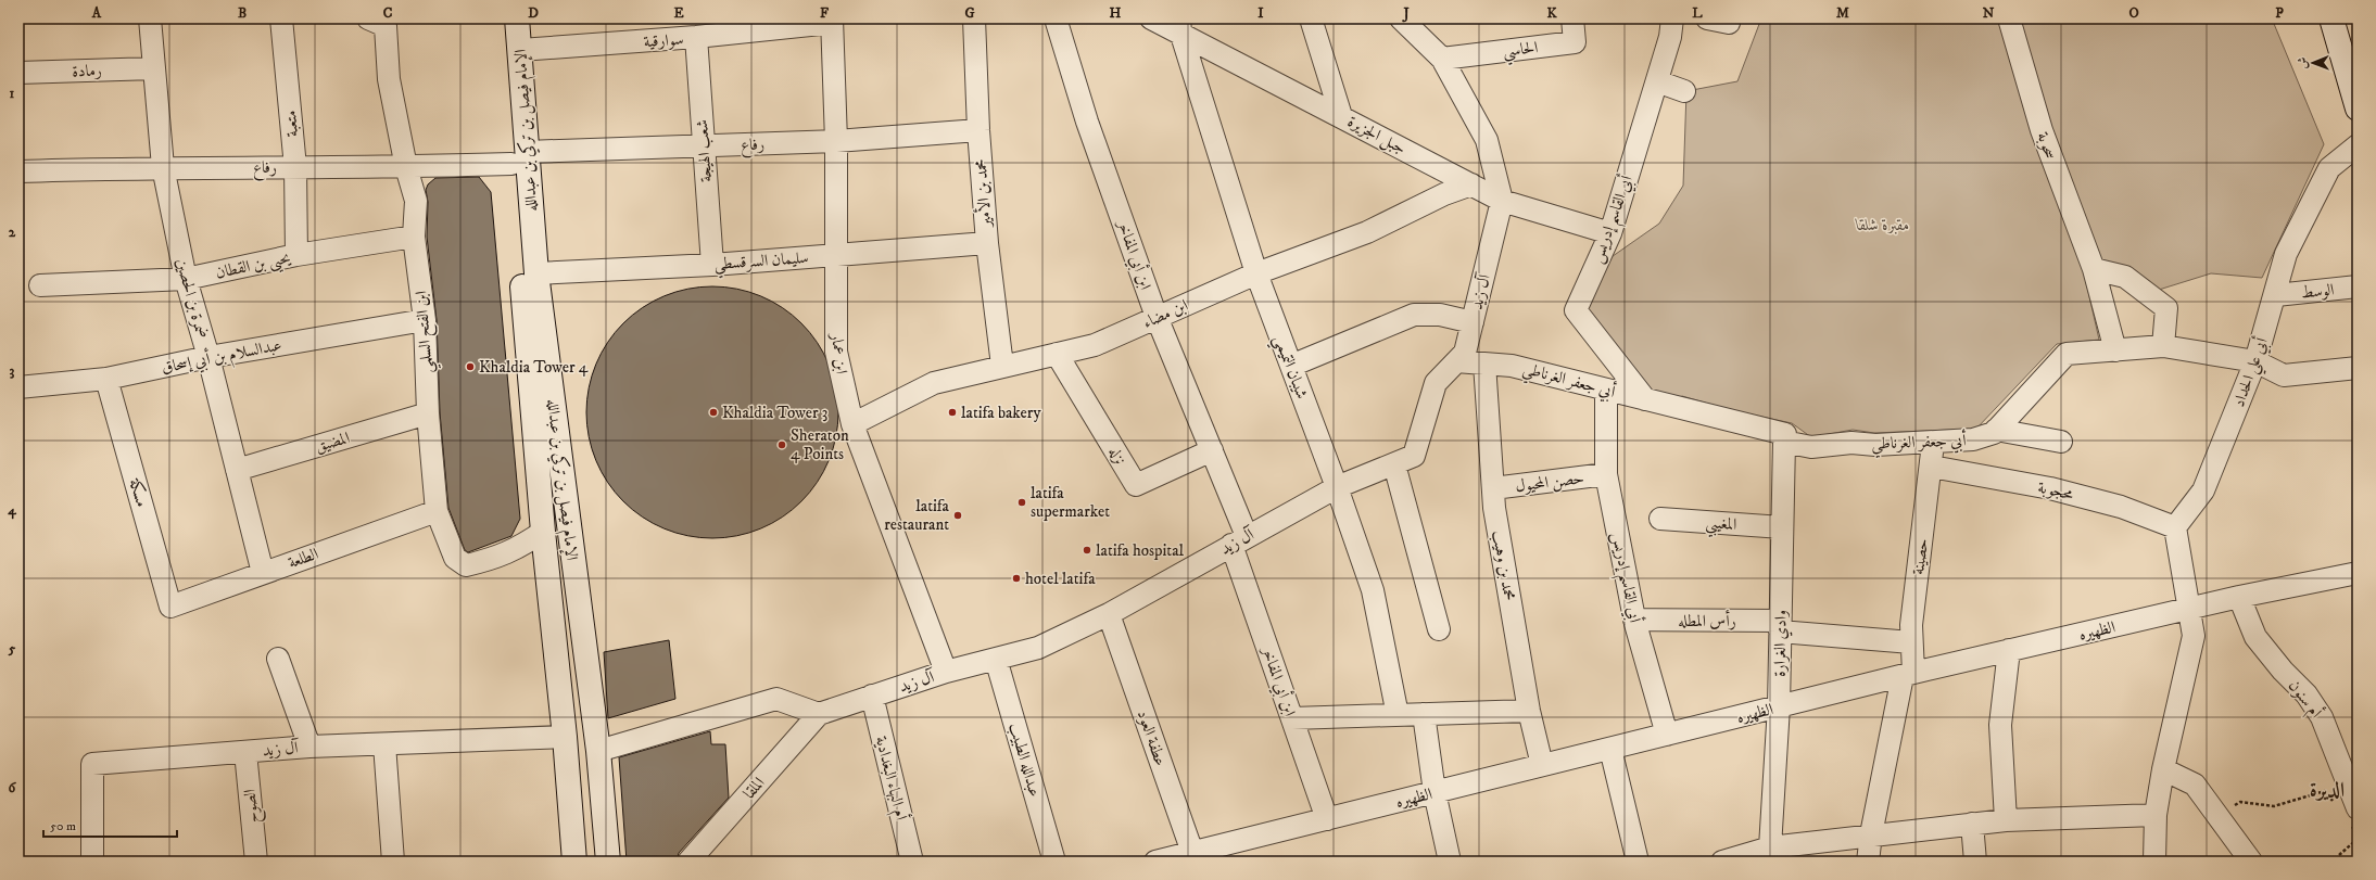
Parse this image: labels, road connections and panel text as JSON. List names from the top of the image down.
{
  "streets": {
    "main road": ["الإمام فيصل بن تركي بن عبدالله"],
    "street": [
      "سوارقية",
      "الحاسي",
      "رمادة",
      "متعبة",
      "جبل الجزيرة",
      "رفاع",
      "سحوبة",
      "شعب الهيجة",
      "محمد بن الأمير",
      "أبي القاسم إدريس",
      "ابن أبي المفاخر",
      "سليمان السرقسطي",
      "يحيى بن القطان",
      "الوسط",
      "آل زيد",
      "ضمرة بن الحصين",
      "ابن مضاء",
      "ابن الفتح السلمي",
      "ابن عمار",
      "عبدالسلام بن أبي إسحاق",
      "شيبان التميمي",
      "أبي علي الحداد",
      "أبي جعفر الغرناطي",
      "المضيق",
      "نزله",
      "حصن المحيول",
      "محجوبة",
      "مسكة",
      "المغيبي",
      "حصينة",
      "الطلعة",
      "محمد بن وهيب",
      "رأس المطله",
      "الظهيره",
      "وادي الغرارة",
      "أم سنون",
      "عطفة العود",
      "عبدالله الطبيب",
      "أم البهاء البغدادية",
      "الملقا",
      "الصوح"
    ]
  },
  "crossings": [
    ["سوارقية", "الإمام فيصل بن تركي بن عبدالله"],
    ["سوارقية", "شعب الهيجة"],
    ["سوارقية", "ابن عمار"],
    ["الحاسي", "آل زيد"],
    ["رمادة", "ضمرة بن الحصين"],
    ["متعبة", "رفاع"],
    ["متعبة", "يحيى بن القطان"],
    ["الإمام فيصل بن تركي بن عبدالله", "رفاع"],
    ["الإمام فيصل بن تركي بن عبدالله", "سليمان السرقسطي"],
    ["الإمام فيصل بن تركي بن عبدالله", "آل زيد"],
    ["الإمام فيصل بن تركي بن عبدالله", "ابن الفتح السلمي"],
    ["جبل الجزيرة", "أبي القاسم إدريس"],
    ["جبل الجزيرة", "آل زيد"],
    ["جبل الجزيرة", "ابن مضاء"],
    ["جبل الجزيرة", "شيبان التميمي"],
    ["رفاع", "شعب الهيجة"],
    ["رفاع", "محمد بن الأمير"],
    ["رفاع", "ضمرة بن الحصين"],
    ["رفاع", "ابن الفتح السلمي"],
    ["رفاع", "ابن عمار"],
    ["سحوبة", "أبي جعفر الغرناطي"],
    ["شعب الهيجة", "سليمان السرقسطي"],
    ["محمد بن الأمير", "سليمان السرقسطي"],
    ["محمد بن الأمير", "ابن مضاء"],
    ["أبي القاسم إدريس", "أبي جعفر الغرناطي"],
    ["أبي القاسم إدريس", "حصن المحيول"],
    ["أبي القاسم إدريس", "رأس المطله"],
    ["أبي القاسم إدريس", "الظهيره"],
    ["ابن أبي المفاخر", "آل زيد"],
    ["ابن أبي المفاخر", "ابن مضاء"],
    ["ابن أبي المفاخر", "نزله"],
    ["ابن أبي المفاخر", "الظهيره"],
    ["سليمان السرقسطي", "ابن عمار"],
    ["يحيى بن القطان", "ضمرة بن الحصين"],
    ["يحيى بن القطان", "ابن الفتح السلمي"],
    ["الوسط", "أبي علي الحداد"],
    ["آل زيد", "ابن عمار"],
    ["آل زيد", "شيبان التميمي"],
    ["آل زيد", "أبي جعفر الغرناطي"],
    ["آل زيد", "عطفة العود"],
    ["آل زيد", "عبدالله الطبيب"],
    ["آل زيد", "أم البهاء البغدادية"],
    ["آل زيد", "الملقا"],
    ["آل زيد", "الصوح"],
    ["ضمرة بن الحصين", "عبدالسلام بن أبي إسحاق"],
    ["ضمرة بن الحصين", "المضيق"],
    ["ضمرة بن الحصين", "الطلعة"],
    ["ابن مضاء", "ابن عمار"],
    ["ابن مضاء", "شيبان التميمي"],
    ["ابن مضاء", "نزله"],
    ["ابن الفتح السلمي", "عبدالسلام بن أبي إسحاق"],
    ["ابن الفتح السلمي", "المضيق"],
    ["ابن الفتح السلمي", "الطلعة"],
    ["عبدالسلام بن أبي إسحاق", "مسكة"],
    ["أبي علي الحداد", "أبي جعفر الغرناطي"],
    ["أبي علي الحداد", "محجوبة"],
    ["أبي جعفر الغرناطي", "حصينة"],
    ["أبي جعفر الغرناطي", "محمد بن وهيب"],
    ["أبي جعفر الغرناطي", "وادي الغرارة"],
    ["حصن المحيول", "محمد بن وهيب"],
    ["محجوبة", "حصينة"],
    ["مسكة", "الطلعة"],
    ["المغيبي", "وادي الغرارة"],
    ["حصينة", "رأس المطله"],
    ["حصينة", "الظهيره"],
    ["محمد بن وهيب", "الظهيره"],
    ["رأس المطله", "وادي الغرارة"],
    ["الظهيره", "وادي الغرارة"],
    ["الظهيره", "أم سنون"],
    ["الظهيره", "عطفة العود"]
  ],
  "districts": ["الديرة"],
  "parks": ["مقبرة شلقا"],
  "places": [
    "Khaldia Tower 4",
    "Khaldia Tower 3",
    "latifa bakery",
    "Sheraton 4 Points",
    "latifa supermarket",
    "latifa restaurant",
    "latifa hospital",
    "hotel latifa"
  ],
  "scale_bar": "50 m",
  "north": "left",
  "grid": {
    "columns": [
      "A",
      "B",
      "C",
      "D",
      "E",
      "F",
      "G",
      "H",
      "I",
      "J",
      "K",
      "L",
      "M",
      "N",
      "O",
      "P"
    ],
    "rows": [
      "1",
      "2",
      "3",
      "4",
      "5",
      "6"
    ]
  }
}
